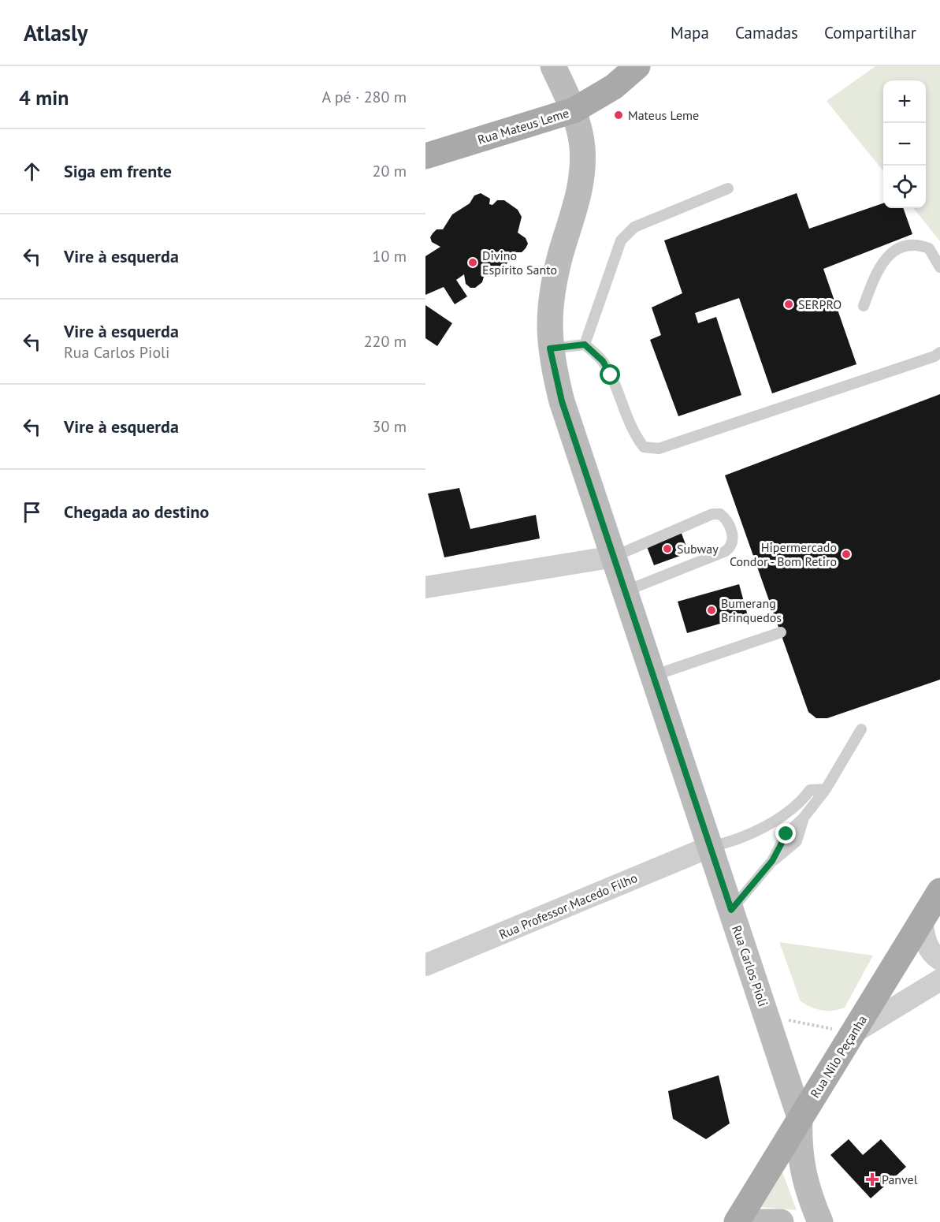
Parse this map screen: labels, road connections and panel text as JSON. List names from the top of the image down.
{
  "streets": {
    "main road": ["Rua Mateus Leme", "Rua Carlos Pioli", "Rua Nilo Peçanha"],
    "street": ["Rua Professor Macedo Filho"]
  },
  "crossings": [
    ["Rua Mateus Leme", "Rua Carlos Pioli"],
    ["Rua Professor Macedo Filho", "Rua Carlos Pioli"],
    ["Rua Carlos Pioli", "Rua Nilo Peçanha"]
  ],
  "places": {
    "other": [
      "Mateus Leme",
      "Divino Espírito Santo",
      "SERPRO",
      "Subway",
      "Hipermercado Condor - Bom Retiro",
      "Bumerang Brinquedos"
    ],
    "health": ["Panvel"]
  },
  "page": {
    "header": "Atlasly",
    "nav": ["Mapa", "Camadas", "Compartilhar"],
    "heading": ["4 min", "A pé · 280 m"],
    "map_buttons": ["+", "−"],
    "list": [
      ["Siga em frente", "20 m"],
      ["Vire à esquerda", "10 m"],
      ["Vire à esquerda", "Rua Carlos Pioli", "220 m"],
      ["Vire à esquerda", "30 m"],
      "Chegada ao destino"
    ]
  }
}
